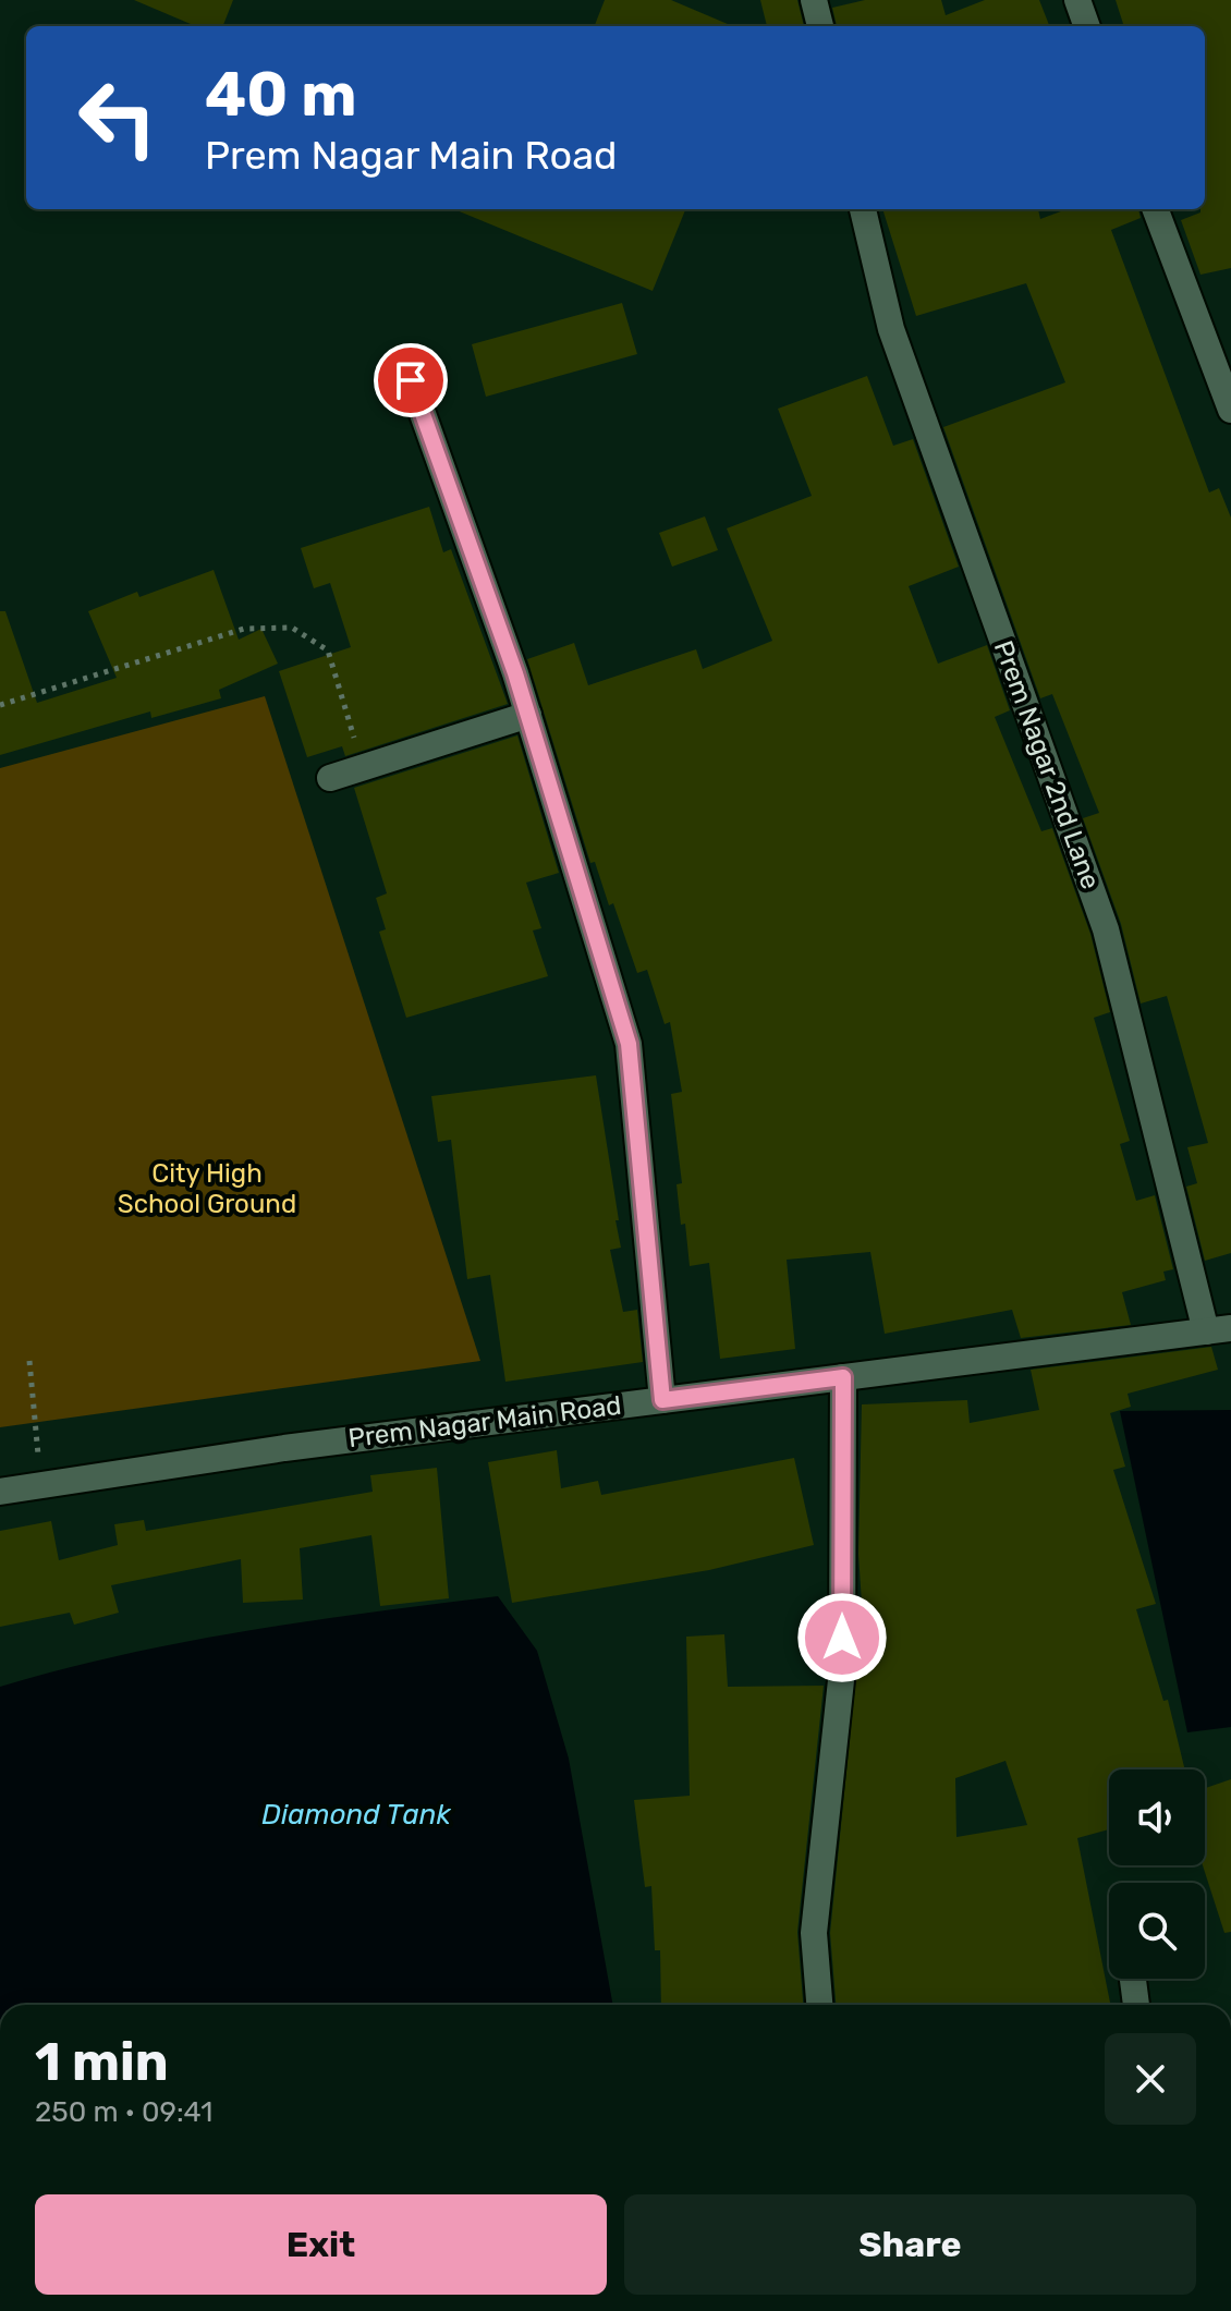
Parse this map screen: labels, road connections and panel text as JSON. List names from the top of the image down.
{
  "streets": {
    "street": ["Prem Nagar 2nd Lane", "Prem Nagar Main Road"]
  },
  "crossings": [
    ["Prem Nagar 2nd Lane", "Prem Nagar Main Road"]
  ],
  "water": ["Diamond Tank"],
  "parks": ["City High School Ground"],
  "page": {
    "turn": ["40 m", "Prem Nagar Main Road"],
    "heading": ["1 min", "250 m · 09:41"],
    "buttons": ["Exit", "Share"]
  }
}
